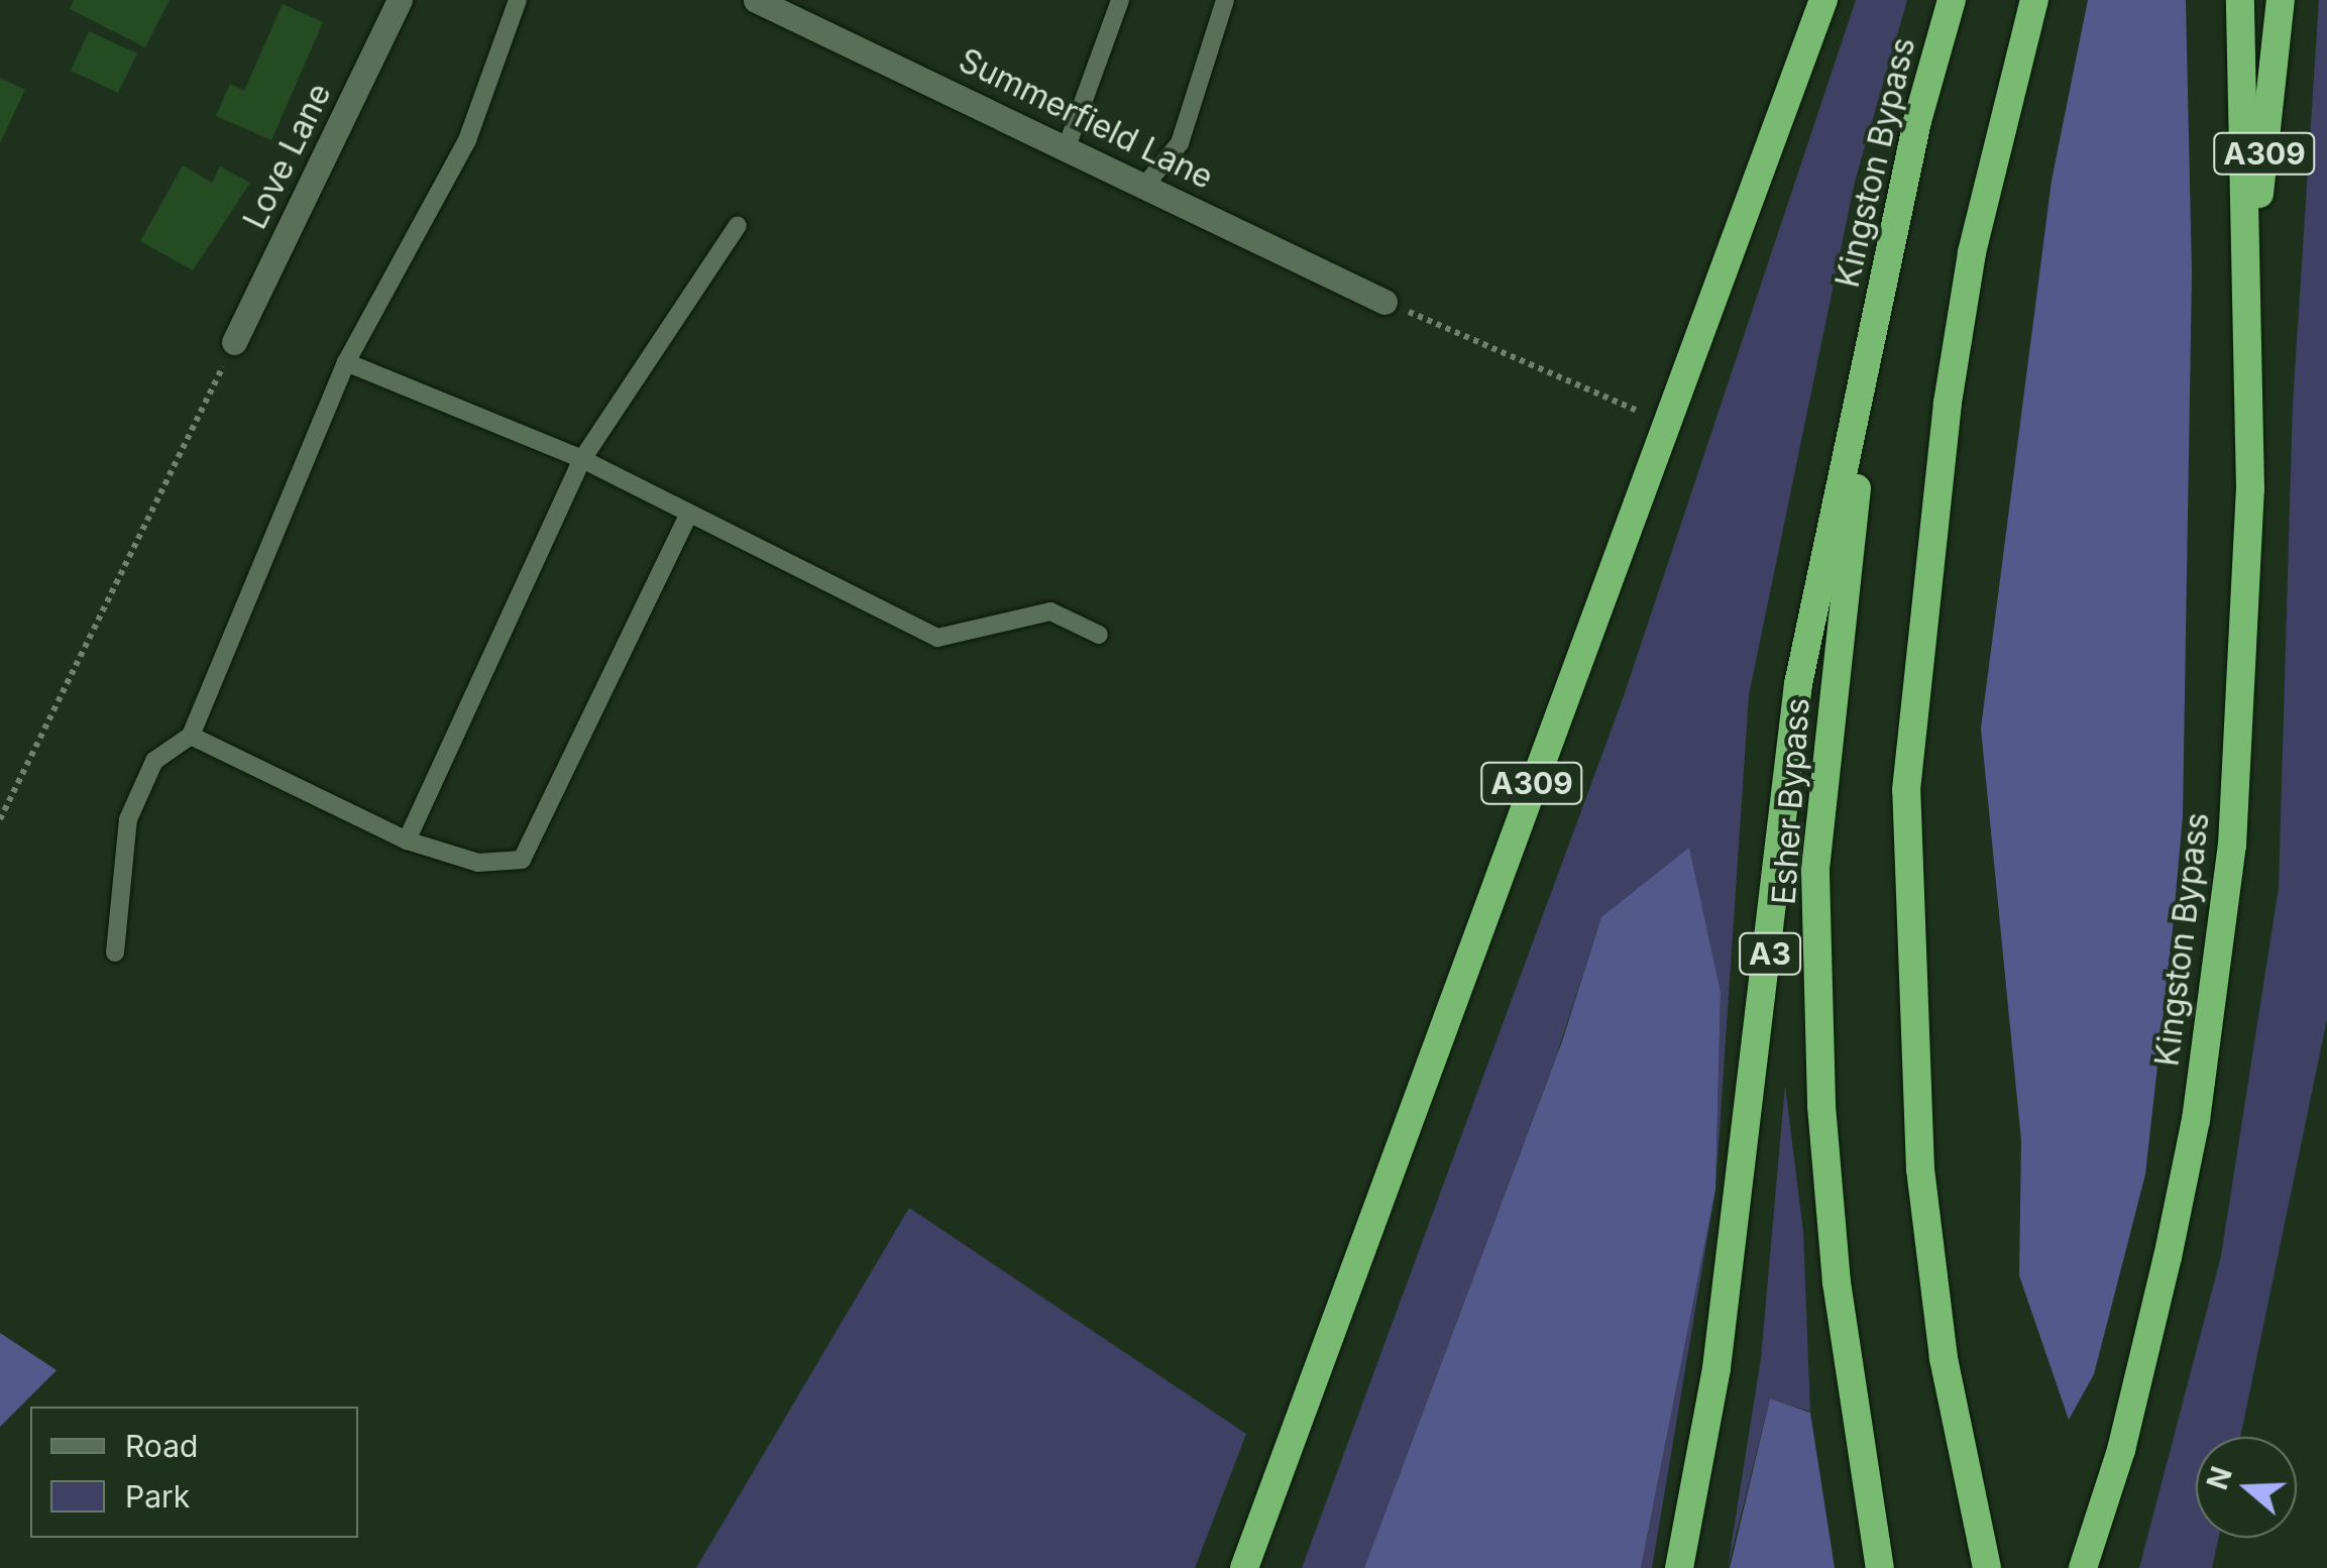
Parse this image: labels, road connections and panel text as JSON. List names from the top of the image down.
{
  "streets": {
    "highway": [
      "A309",
      "Kingston Bypass",
      "Esher Bypass",
      "A3"
    ],
    "street": ["Summerfield Lane", "Love Lane"]
  },
  "crossings": [
    ["A309", "Kingston Bypass"],
    ["Kingston Bypass", "Esher Bypass"],
    ["Kingston Bypass", "A3"],
    ["Esher Bypass", "A3"]
  ],
  "legend": ["Road", "Park"],
  "north": "left"
}
